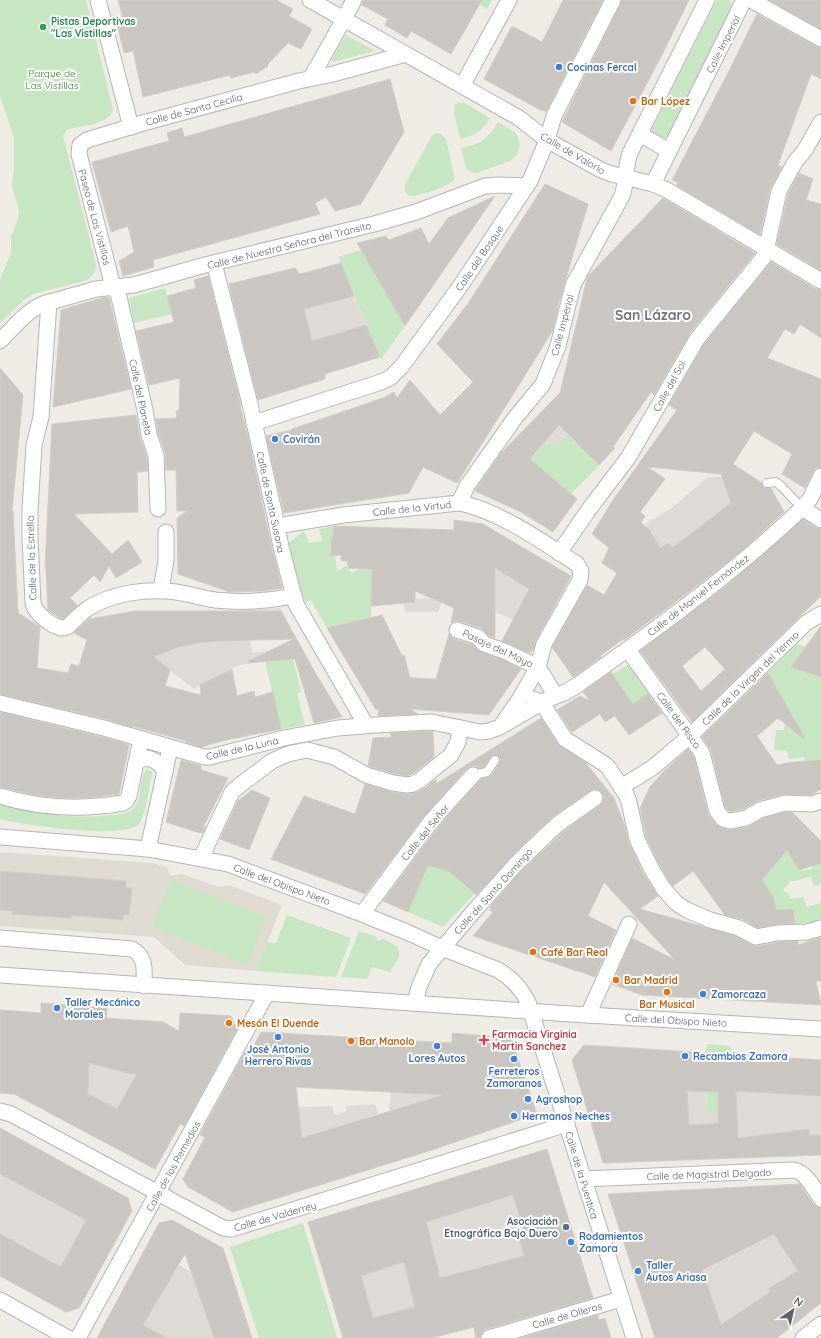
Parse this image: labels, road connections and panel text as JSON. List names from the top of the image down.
{
  "streets": {
    "street": [
      "Calle Imperial",
      "Calle de Santa Cecilia",
      "Calle de Valorio",
      "Paseo de Las Vistillas",
      "Calle de Nuestra Señora del Tránsito",
      "Calle del Bosque",
      "Calle del Sol",
      "Calle del Planeta",
      "Calle de Santa Susana",
      "Calle de la Virtud",
      "Calle de la Estrella",
      "Calle de Manuel Fernández",
      "Pasaje del Mayo",
      "Calle de la Virgen del Yermo",
      "Calle del Risco",
      "Calle de la Luna",
      "Calle del Señor",
      "Calle del Obispo Nieto",
      "Calle de Santo Domingo",
      "Calle de los Remedios",
      "Calle de Magistral Delgado",
      "Calle de la Puentica",
      "Calle de Valderrey",
      "Calle de Olleros"
    ]
  },
  "crossings": [
    ["Calle Imperial", "Calle de Valorio"],
    ["Calle Imperial", "Calle de la Virtud"],
    ["Calle de Santa Cecilia", "Calle de Valorio"],
    ["Calle de Santa Cecilia", "Paseo de Las Vistillas"],
    ["Calle de Valorio", "Calle del Bosque"],
    ["Calle de Valorio", "Calle del Sol"],
    ["Paseo de Las Vistillas", "Calle de Nuestra Señora del Tránsito"],
    ["Paseo de Las Vistillas", "Calle del Planeta"],
    ["Calle de Nuestra Señora del Tránsito", "Calle del Bosque"],
    ["Calle de Nuestra Señora del Tránsito", "Calle del Planeta"],
    ["Calle de Nuestra Señora del Tránsito", "Calle de Santa Susana"],
    ["Calle de Nuestra Señora del Tránsito", "Calle de la Estrella"],
    ["Calle del Bosque", "Calle de Santa Susana"],
    ["Calle del Sol", "Calle de la Virtud"],
    ["Calle de Santa Susana", "Calle de la Virtud"],
    ["Calle de Santa Susana", "Calle de la Estrella"],
    ["Calle de Santa Susana", "Calle de la Luna"],
    ["Calle de Manuel Fernández", "Calle del Risco"],
    ["Calle de Manuel Fernández", "Calle de la Luna"],
    ["Calle de la Virgen del Yermo", "Calle del Risco"],
    ["Calle del Señor", "Calle del Obispo Nieto"],
    ["Calle del Obispo Nieto", "Calle de Santo Domingo"],
    ["Calle del Obispo Nieto", "Calle de los Remedios"],
    ["Calle del Obispo Nieto", "Calle de la Puentica"],
    ["Calle de los Remedios", "Calle de Valderrey"],
    ["Calle de Magistral Delgado", "Calle de la Puentica"],
    ["Calle de la Puentica", "Calle de Valderrey"],
    ["Calle de la Puentica", "Calle de Olleros"]
  ],
  "districts": ["San Lázaro"],
  "parks": ["Parque de Las Vistillas"],
  "places": {
    "other": [
      "Pistas Deportivas \"Las Vistillas\"",
      "Cocinas Fercal",
      "Bar López",
      "Covirán",
      "Café Bar Real",
      "Bar Madrid",
      "Bar Musical",
      "Zamorcaza",
      "Taller Mecánico Morales",
      "Mesón El Duende",
      "José Antonio Herrero Rivas",
      "Bar Manolo",
      "Lores Autos",
      "Recambios Zamora",
      "Ferreteros Zamoranos",
      "Agroshop",
      "Hermanos Neches",
      "Asociación Etnográfica Bajo Duero",
      "Rodamientos Zamora",
      "Taller Autos Ariasa"
    ],
    "health": ["Farmacia Virginia Martin Sanchez"]
  },
  "north": "top right"
}
